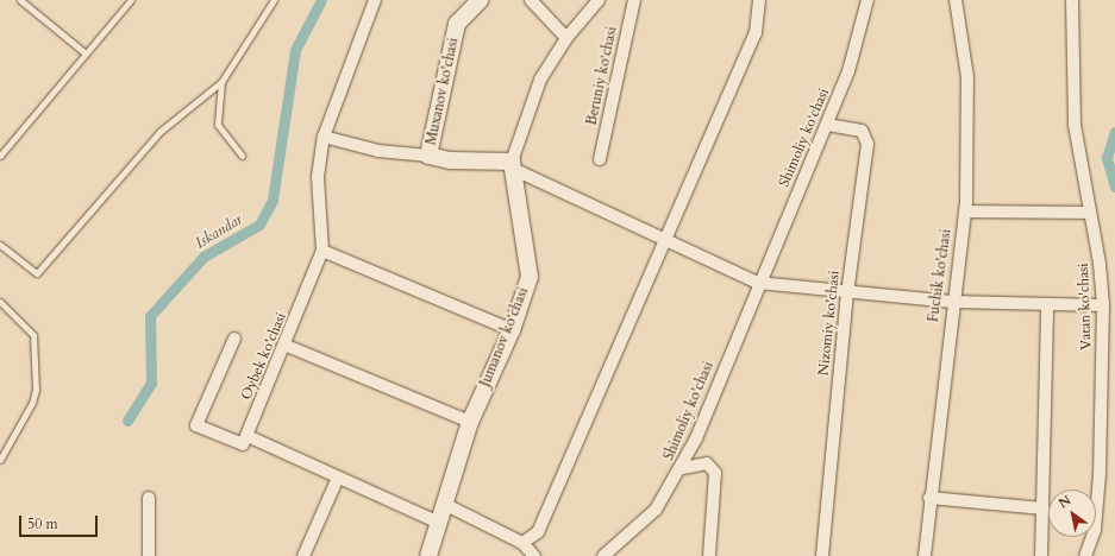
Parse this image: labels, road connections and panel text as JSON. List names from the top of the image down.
{
  "streets": {
    "street": [
      "Beruniy ko‘chasi",
      "Muxanov ko'chasi",
      "Shimoliy ko‘chasi",
      "Fuchik ko'chasi",
      "Vatan ko'chasi",
      "Nizomiy ko'chasi",
      "Jumanov ko‘chasi",
      "Oybek ko'chasi",
      "Shimoliy ko'chasi"
    ]
  },
  "crossings": [
    ["Muxanov ko'chasi", "Jumanov ko‘chasi"],
    ["Shimoliy ko‘chasi", "Nizomiy ko'chasi"],
    ["Shimoliy ko‘chasi", "Shimoliy ko'chasi"]
  ],
  "water": ["Iskandar"],
  "scale_bar": "50 m",
  "north": "top left"
}
